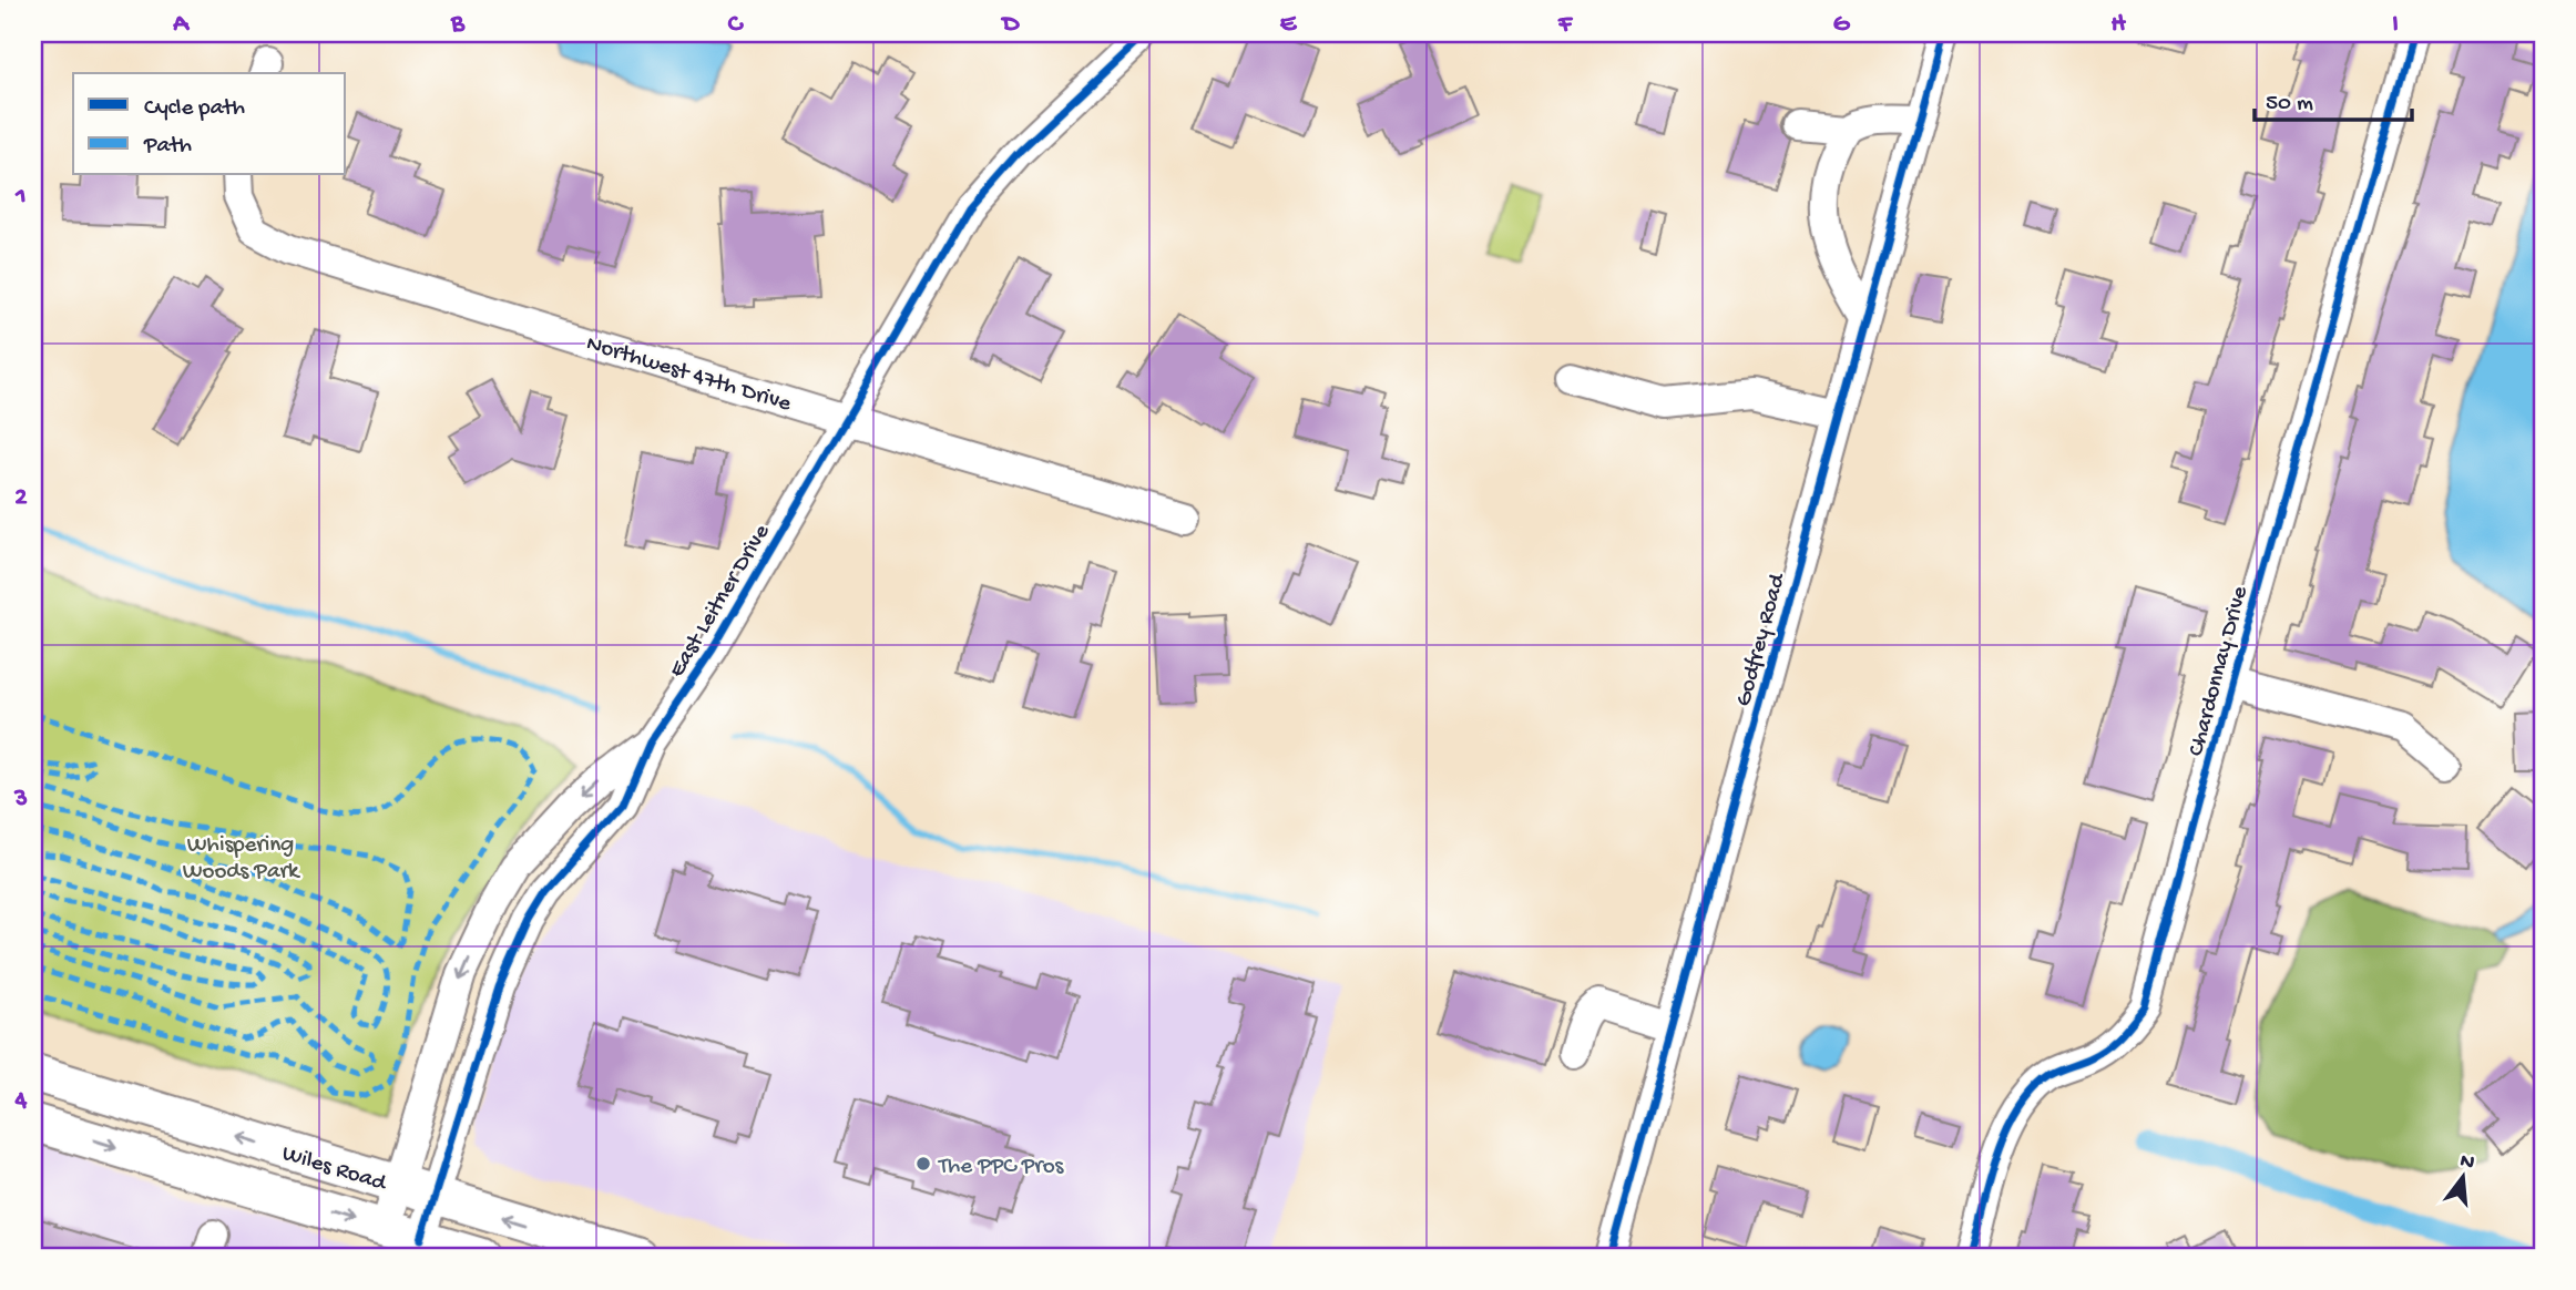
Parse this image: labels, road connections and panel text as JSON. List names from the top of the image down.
{
  "streets": {
    "main road": ["Wiles Road"],
    "street": [
      "Northwest 47th Drive",
      "East Leitner Drive",
      "Godfrey Road",
      "Chardonnay Drive"
    ]
  },
  "crossings": [
    ["Northwest 47th Drive", "East Leitner Drive"],
    ["East Leitner Drive", "Wiles Road"]
  ],
  "parks": ["Whispering Woods Park"],
  "places": ["The PPC Pros"],
  "legend": ["Cycle path", "Path"],
  "scale_bar": "50 m",
  "north": "top",
  "grid": {
    "columns": [
      "A",
      "B",
      "C",
      "D",
      "E",
      "F",
      "G",
      "H",
      "I"
    ],
    "rows": [
      "1",
      "2",
      "3",
      "4"
    ]
  }
}
